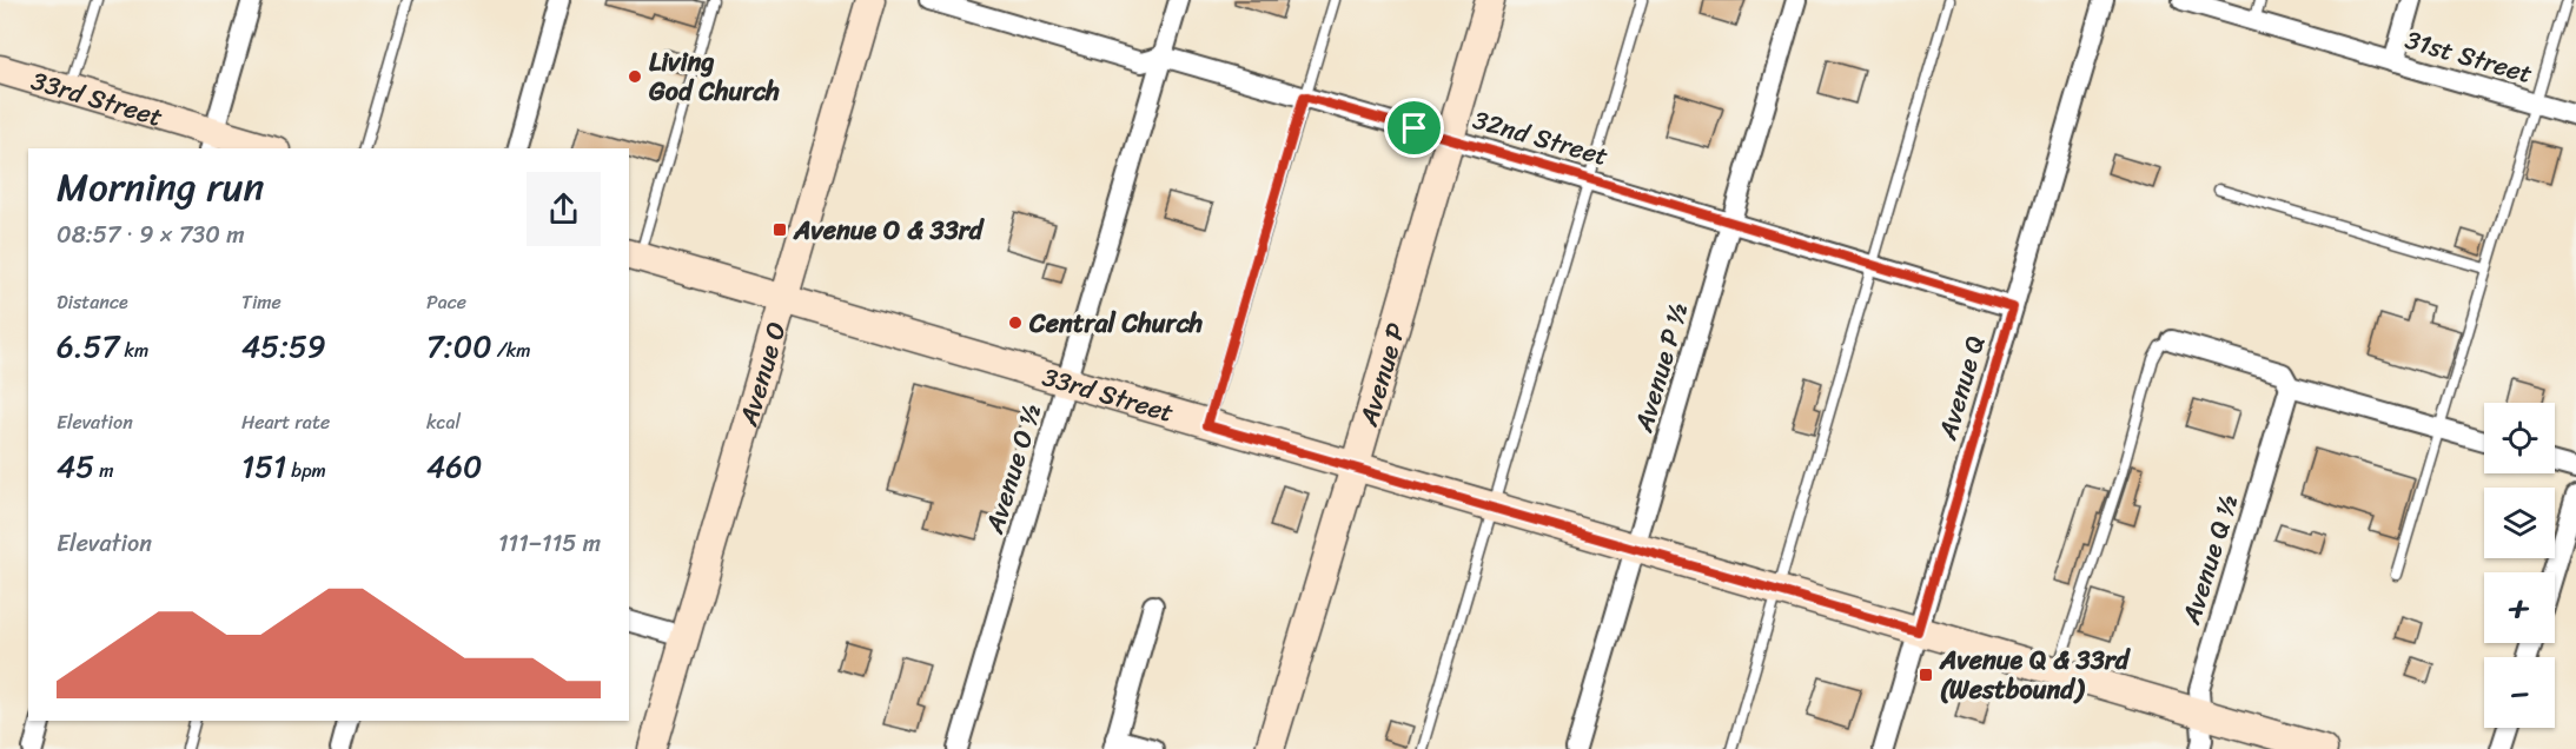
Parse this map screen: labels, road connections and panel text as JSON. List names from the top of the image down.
{
  "streets": {
    "street": [
      "31st Street",
      "33rd Street",
      "32nd Street",
      "Avenue P ½",
      "Avenue O",
      "Avenue P",
      "Avenue Q",
      "Avenue O ½",
      "Avenue Q ½"
    ]
  },
  "crossings": [
    ["33rd Street", "Avenue P ½"],
    ["33rd Street", "Avenue O"],
    ["33rd Street", "Avenue P"],
    ["33rd Street", "Avenue Q"],
    ["33rd Street", "Avenue O ½"],
    ["33rd Street", "Avenue Q ½"],
    ["32nd Street", "Avenue P ½"],
    ["32nd Street", "Avenue P"],
    ["32nd Street", "Avenue Q"],
    ["32nd Street", "Avenue O ½"]
  ],
  "places": {
    "other": ["Living God Church", "Central Church"],
    "transit": ["Avenue O & 33rd", "Avenue Q & 33rd (Westbound)"]
  },
  "page": {
    "heading": ["Morning run", "08:57 · 9 × 730 m"],
    "stats": [
      ["Distance", "6.57 km"],
      ["Time", "45:59"],
      ["Pace", "7:00 /km"],
      ["Elevation", "45 m"],
      ["Heart rate", "151 bpm"],
      ["kcal", "460"]
    ],
    "map_buttons": ["+", "−"],
    "chart": ["Elevation", "111–115 m"]
  }
}
